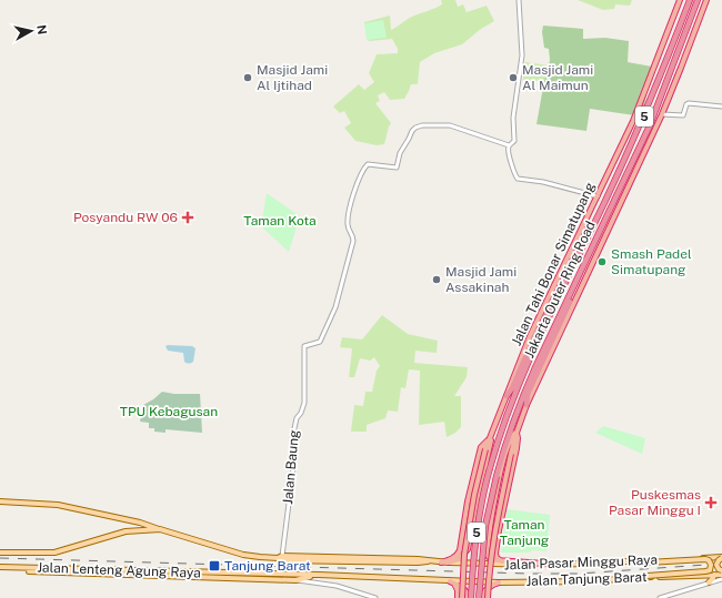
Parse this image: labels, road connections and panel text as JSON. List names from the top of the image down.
{
  "streets": {
    "highway": ["5", "Jalan Tahi Bonar Simatupang", "Jakarta Outer Ring Road"],
    "main road": ["Jalan Pasar Minggu Raya", "Jalan Lenteng Agung Raya", "Jalan Tanjung Barat"],
    "street": ["Jalan Baung"]
  },
  "crossings": [
    ["Jalan Baung", "Jalan Lenteng Agung Raya"],
    ["Jalan Pasar Minggu Raya", "Jalan Lenteng Agung Raya"]
  ],
  "parks": ["Taman Kota", "TPU Kebagusan", "Taman Tanjung"],
  "places": {
    "other": [
      "Masjid Jami Al Ijtihad",
      "Masjid Jami Al Maimun",
      "Smash Padel Simatupang",
      "Masjid Jami Assakinah"
    ],
    "health": ["Posyandu RW 06", "Puskesmas Pasar Minggu I"],
    "transit": ["Tanjung Barat"]
  },
  "north": "right"
}
